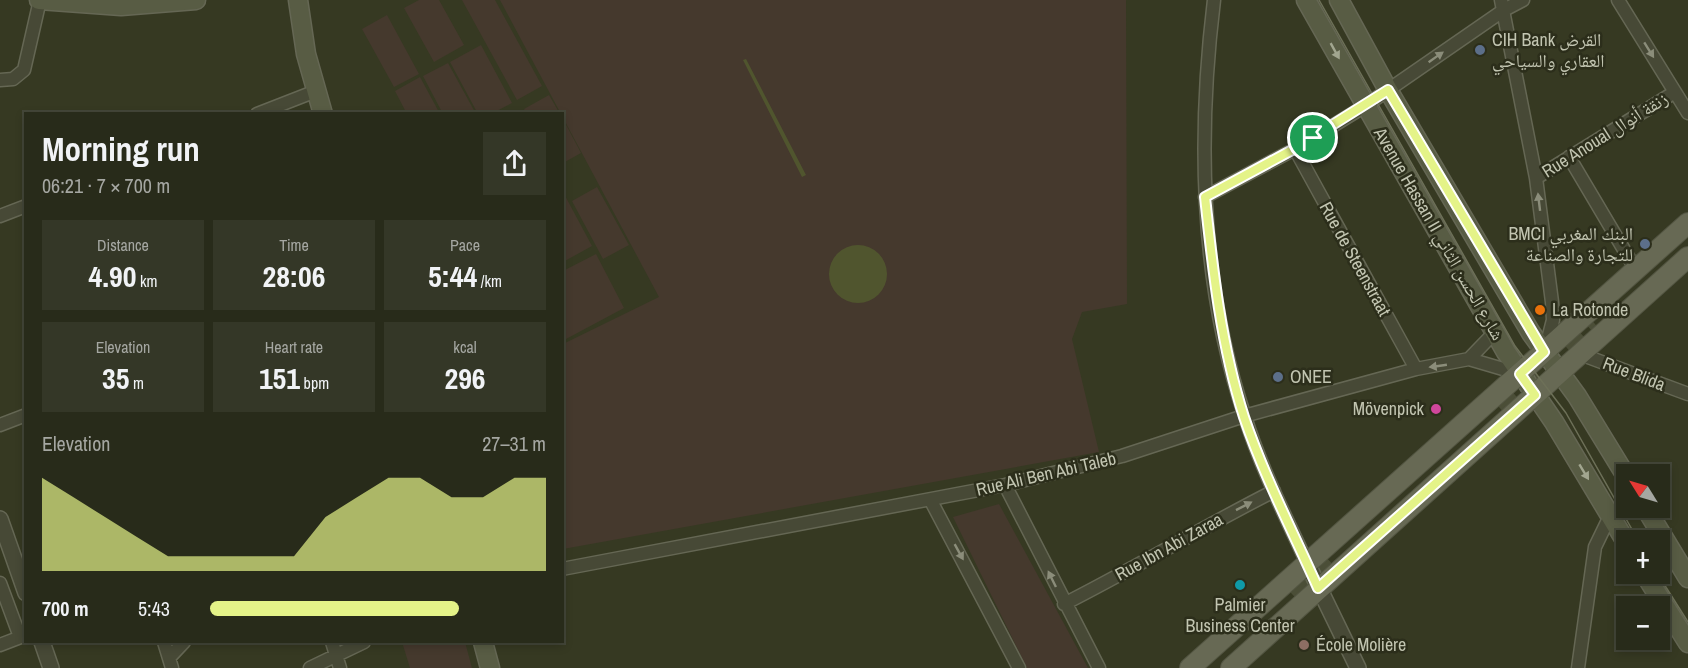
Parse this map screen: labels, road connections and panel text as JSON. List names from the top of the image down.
{
  "streets": {
    "main road": ["Avenue Hassan II شارع الحسن الثاني"],
    "street": [
      "Rue Anoual زنقة أنوال",
      "Rue de Steenstraat",
      "Rue Blida",
      "Rue Ali Ben Abi Taleb",
      "Rue Ibn Abi Zaraa"
    ]
  },
  "crossings": [
    ["Avenue Hassan II شارع الحسن الثاني", "Rue Ali Ben Abi Taleb"],
    ["Rue de Steenstraat", "Rue Ali Ben Abi Taleb"]
  ],
  "one_way": ["Rue Ibn Abi Zaraa"],
  "places": [
    "CIH Bank القرض العقاري والسياحي",
    "BMCI البنك المغربي للتجارة والصناعة",
    "La Rotonde",
    "ONEE",
    "Mövenpick",
    "Palmier Business Center",
    "École Molière"
  ],
  "north": "top left",
  "page": {
    "heading": ["Morning run", "06:21 · 7 × 700 m"],
    "stats": [
      ["Distance", "4.90 km"],
      ["Time", "28:06"],
      ["Pace", "5:44 /km"],
      ["Elevation", "35 m"],
      ["Heart rate", "151 bpm"],
      ["kcal", "296"]
    ],
    "chart": ["Elevation", "27–31 m"],
    "map_buttons": ["+", "−"],
    "list": [
      {
        "name": "700 m",
        "note": "5:43"
      }
    ]
  }
}
